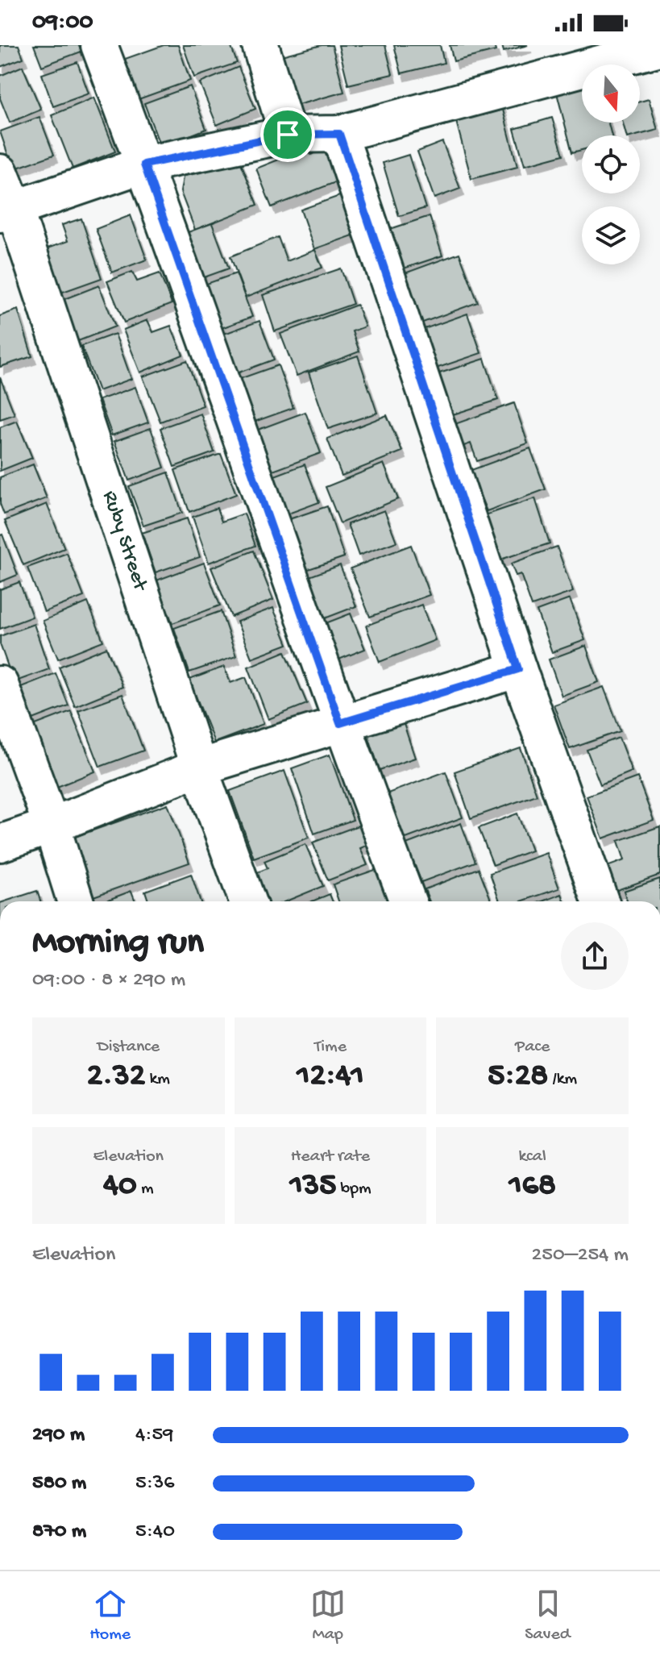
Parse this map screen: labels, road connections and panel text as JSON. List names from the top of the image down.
{
  "streets": {
    "street": ["Ruby Street"]
  },
  "north": "bottom",
  "page": {
    "status": "09:00",
    "heading": ["Morning run", "09:00 · 8 × 290 m"],
    "stats": [
      ["Distance", "2.32 km"],
      ["Time", "12:41"],
      ["Pace", "5:28 /km"],
      ["Elevation", "40 m"],
      ["Heart rate", "135 bpm"],
      ["kcal", "168"]
    ],
    "chart": ["Elevation", "250–254 m"],
    "list": [
      {
        "name": "290 m",
        "note": "4:59"
      },
      {
        "name": "580 m",
        "note": "5:36"
      },
      {
        "name": "870 m",
        "note": "5:40"
      }
    ],
    "tabs": ["Home", "Map", "Saved"]
  }
}
